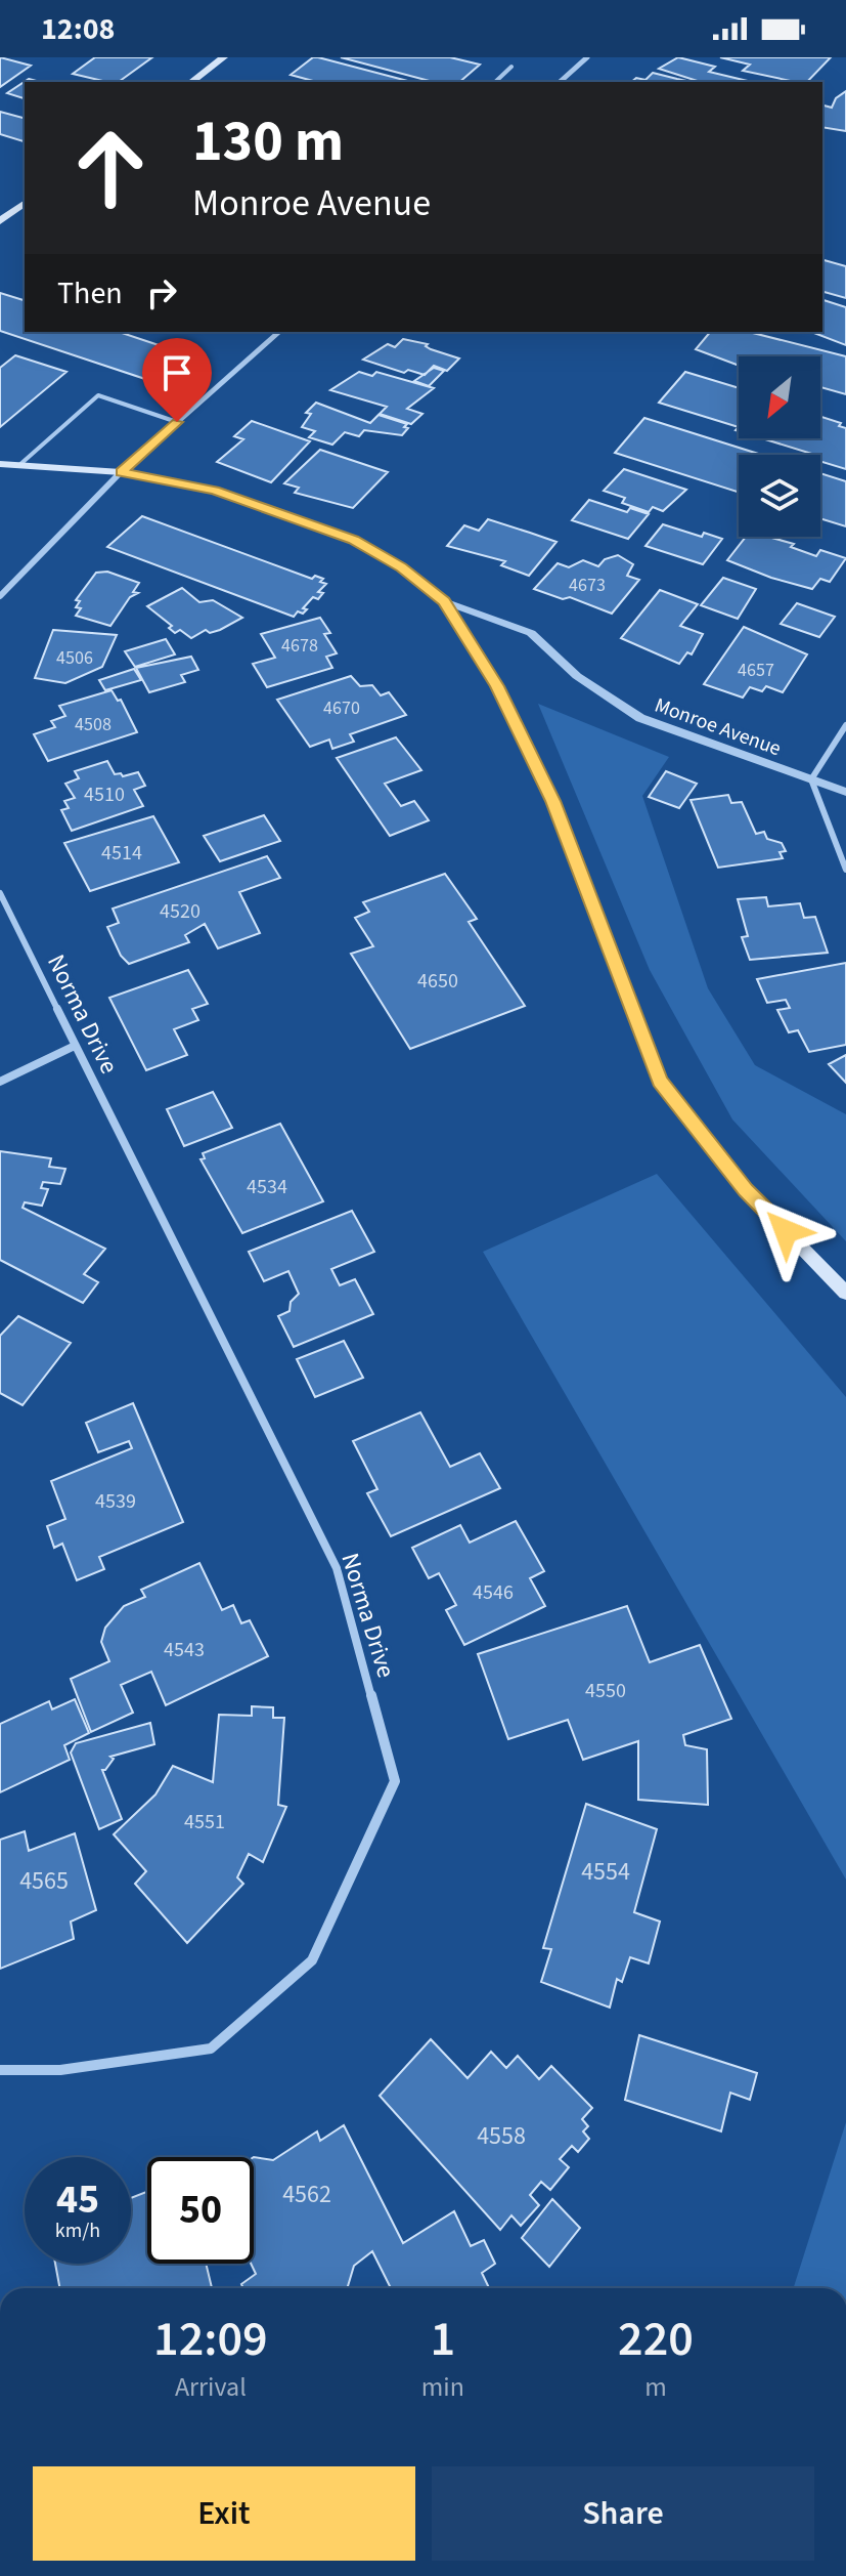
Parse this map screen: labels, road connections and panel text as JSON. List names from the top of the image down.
{
  "streets": {
    "main road": ["Monroe Avenue"],
    "street": ["Norma Drive"]
  },
  "house_numbers": [
    "4673",
    "4678",
    "4506",
    "4657",
    "4670",
    "4508",
    "4510",
    "4514",
    "4520",
    "4650",
    "4534",
    "4539",
    "4546",
    "4543",
    "4550",
    "4551",
    "4554",
    "4565",
    "4558",
    "4562"
  ],
  "north": "bottom left",
  "page": {
    "status": "12:08",
    "turn": ["130 m", "Monroe Avenue"],
    "then": "Then",
    "speed": "45 km/h",
    "limit": "50",
    "eta": [
      "12:09",
      "Arrival",
      "1",
      "min",
      "220",
      "m"
    ],
    "buttons": ["Exit", "Share"]
  }
}
